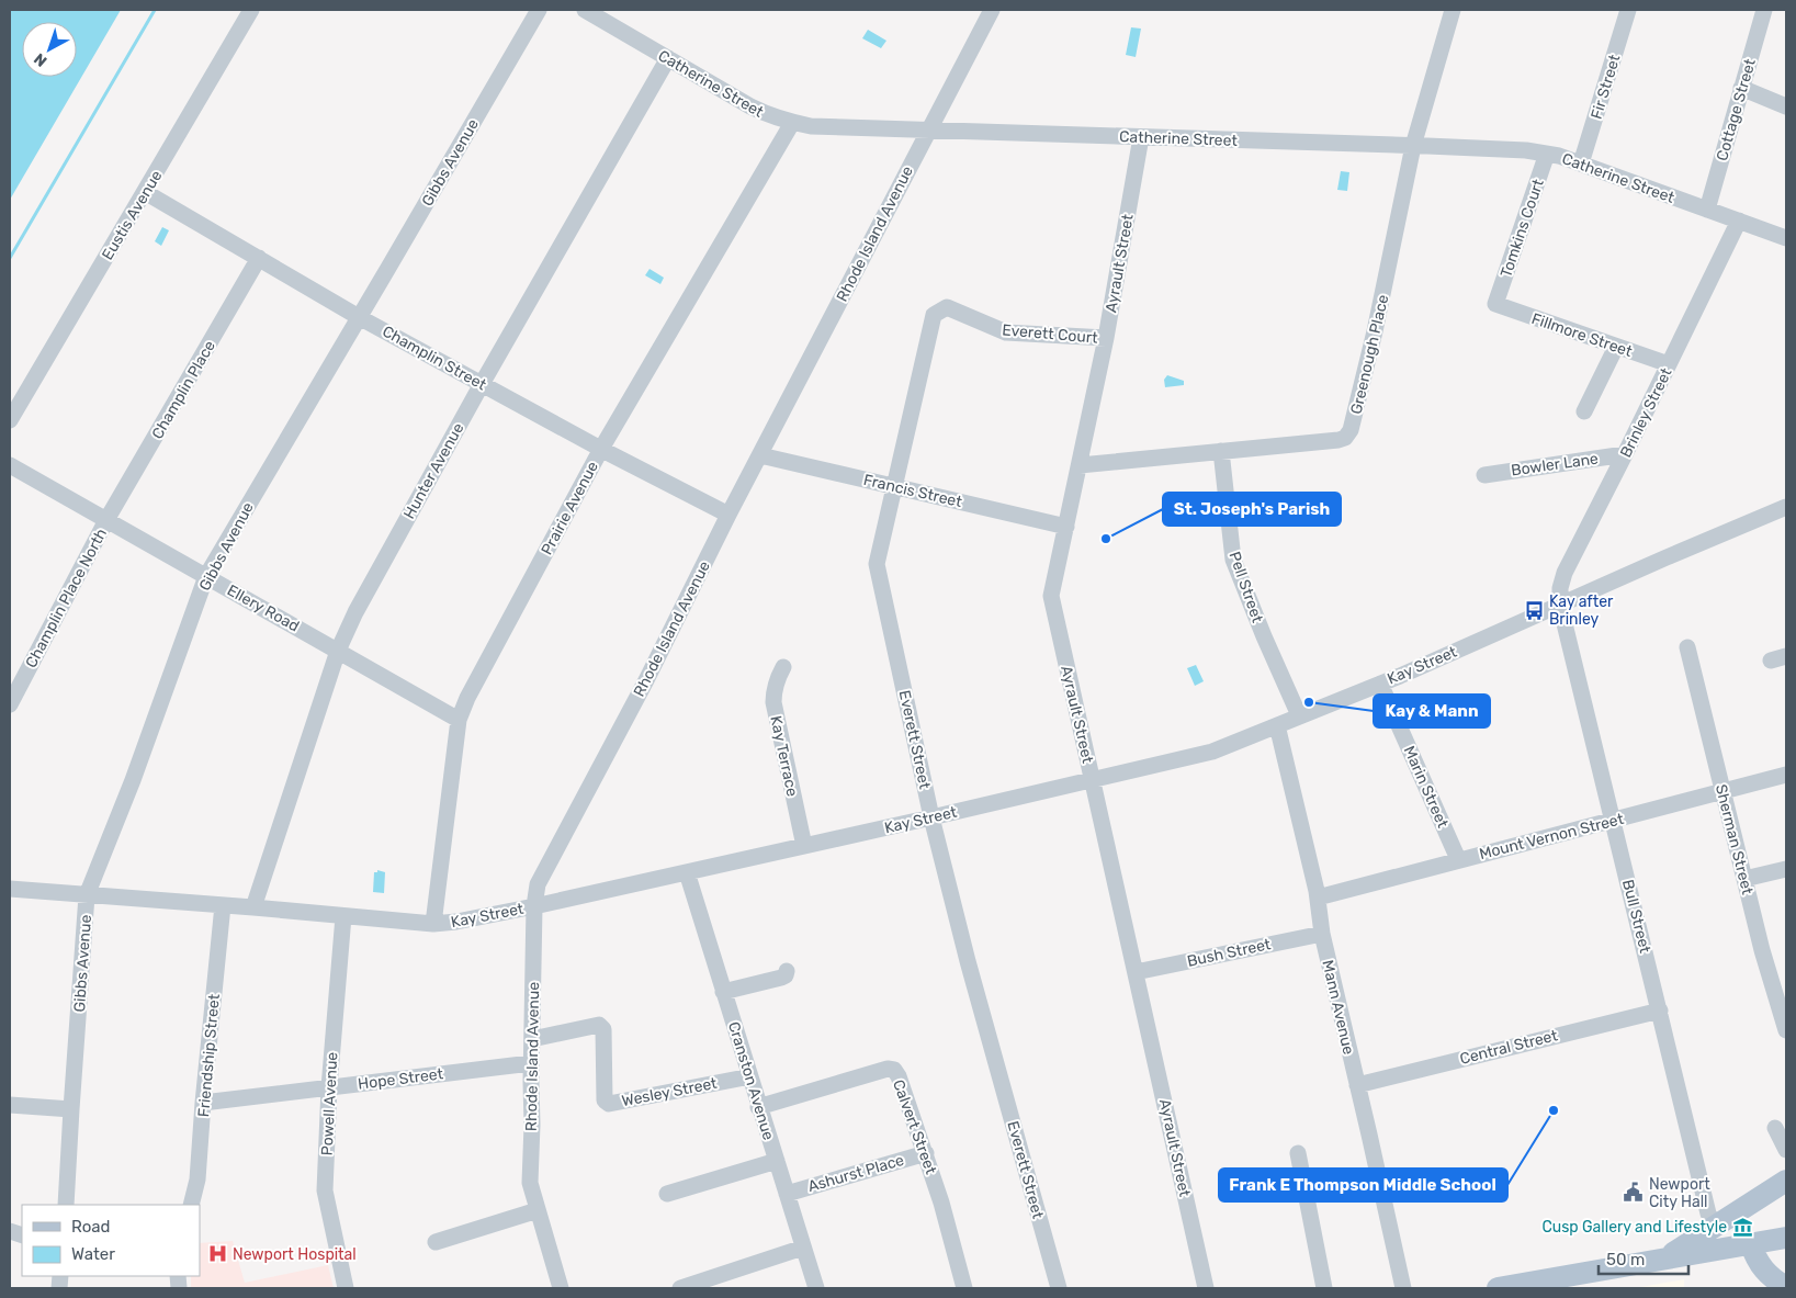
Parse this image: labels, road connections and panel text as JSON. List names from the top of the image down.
{
  "streets": {
    "street": [
      "Catherine Street",
      "Fir Street",
      "Cottage Street",
      "Gibbs Avenue",
      "Eustis Avenue",
      "Tomkins Court",
      "Rhode Island Avenue",
      "Ayrault Street",
      "Everett Court",
      "Fillmore Street",
      "Greenough Place",
      "Champlin Street",
      "Champlin Place",
      "Brinley Street",
      "Bowler Lane",
      "Hunter Avenue",
      "Francis Street",
      "Prairie Avenue",
      "Pell Street",
      "Champlin Place North",
      "Ellery Road",
      "Kay Street",
      "Everett Street",
      "Kay Terrace",
      "Marin Street",
      "Mount Vernon Street",
      "Sherman Street",
      "Bull Street",
      "Bush Street",
      "Mann Avenue",
      "Central Street",
      "Friendship Street",
      "Hope Street",
      "Cranston Avenue",
      "Wesley Street",
      "Powell Avenue",
      "Calvert Street",
      "Ashurst Place"
    ]
  },
  "crossings": [
    ["Catherine Street", "Fir Street"],
    ["Catherine Street", "Cottage Street"],
    ["Catherine Street", "Tomkins Court"],
    ["Catherine Street", "Rhode Island Avenue"],
    ["Catherine Street", "Ayrault Street"],
    ["Catherine Street", "Greenough Place"],
    ["Catherine Street", "Brinley Street"],
    ["Catherine Street", "Hunter Avenue"],
    ["Catherine Street", "Prairie Avenue"],
    ["Gibbs Avenue", "Champlin Street"],
    ["Gibbs Avenue", "Ellery Road"],
    ["Gibbs Avenue", "Kay Street"],
    ["Eustis Avenue", "Champlin Street"],
    ["Tomkins Court", "Fillmore Street"],
    ["Rhode Island Avenue", "Champlin Street"],
    ["Rhode Island Avenue", "Francis Street"],
    ["Rhode Island Avenue", "Kay Street"],
    ["Rhode Island Avenue", "Hope Street"],
    ["Rhode Island Avenue", "Wesley Street"],
    ["Ayrault Street", "Everett Court"],
    ["Ayrault Street", "Greenough Place"],
    ["Ayrault Street", "Francis Street"],
    ["Ayrault Street", "Kay Street"],
    ["Ayrault Street", "Bush Street"],
    ["Everett Court", "Everett Street"],
    ["Fillmore Street", "Brinley Street"],
    ["Greenough Place", "Pell Street"],
    ["Champlin Street", "Champlin Place"],
    ["Champlin Street", "Hunter Avenue"],
    ["Champlin Street", "Prairie Avenue"],
    ["Champlin Place", "Champlin Place North"],
    ["Champlin Place", "Ellery Road"],
    ["Brinley Street", "Bowler Lane"],
    ["Brinley Street", "Kay Street"],
    ["Brinley Street", "Bull Street"],
    ["Hunter Avenue", "Ellery Road"],
    ["Hunter Avenue", "Kay Street"],
    ["Francis Street", "Everett Street"],
    ["Prairie Avenue", "Ellery Road"],
    ["Prairie Avenue", "Kay Street"],
    ["Pell Street", "Kay Street"],
    ["Champlin Place North", "Ellery Road"],
    ["Kay Street", "Everett Street"],
    ["Kay Street", "Kay Terrace"],
    ["Kay Street", "Marin Street"],
    ["Kay Street", "Bull Street"],
    ["Kay Street", "Mann Avenue"],
    ["Kay Street", "Friendship Street"],
    ["Kay Street", "Cranston Avenue"],
    ["Kay Street", "Powell Avenue"],
    ["Marin Street", "Mount Vernon Street"],
    ["Mount Vernon Street", "Sherman Street"],
    ["Mount Vernon Street", "Bull Street"],
    ["Mount Vernon Street", "Mann Avenue"],
    ["Bull Street", "Central Street"],
    ["Bush Street", "Mann Avenue"],
    ["Mann Avenue", "Central Street"],
    ["Friendship Street", "Hope Street"],
    ["Hope Street", "Powell Avenue"],
    ["Cranston Avenue", "Wesley Street"],
    ["Cranston Avenue", "Calvert Street"],
    ["Cranston Avenue", "Ashurst Place"],
    ["Calvert Street", "Ashurst Place"]
  ],
  "places": {
    "other": ["St. Joseph's Parish", "Kay & Mann", "Frank E Thompson Middle School"],
    "bus stop": ["Kay after Brinley"],
    "public building": ["Newport City Hall"],
    "museum": ["Cusp Gallery and Lifestyle"],
    "hospital": ["Newport Hospital"]
  },
  "legend": ["Road", "Water"],
  "scale_bar": "50 m",
  "north": "bottom left"
}
